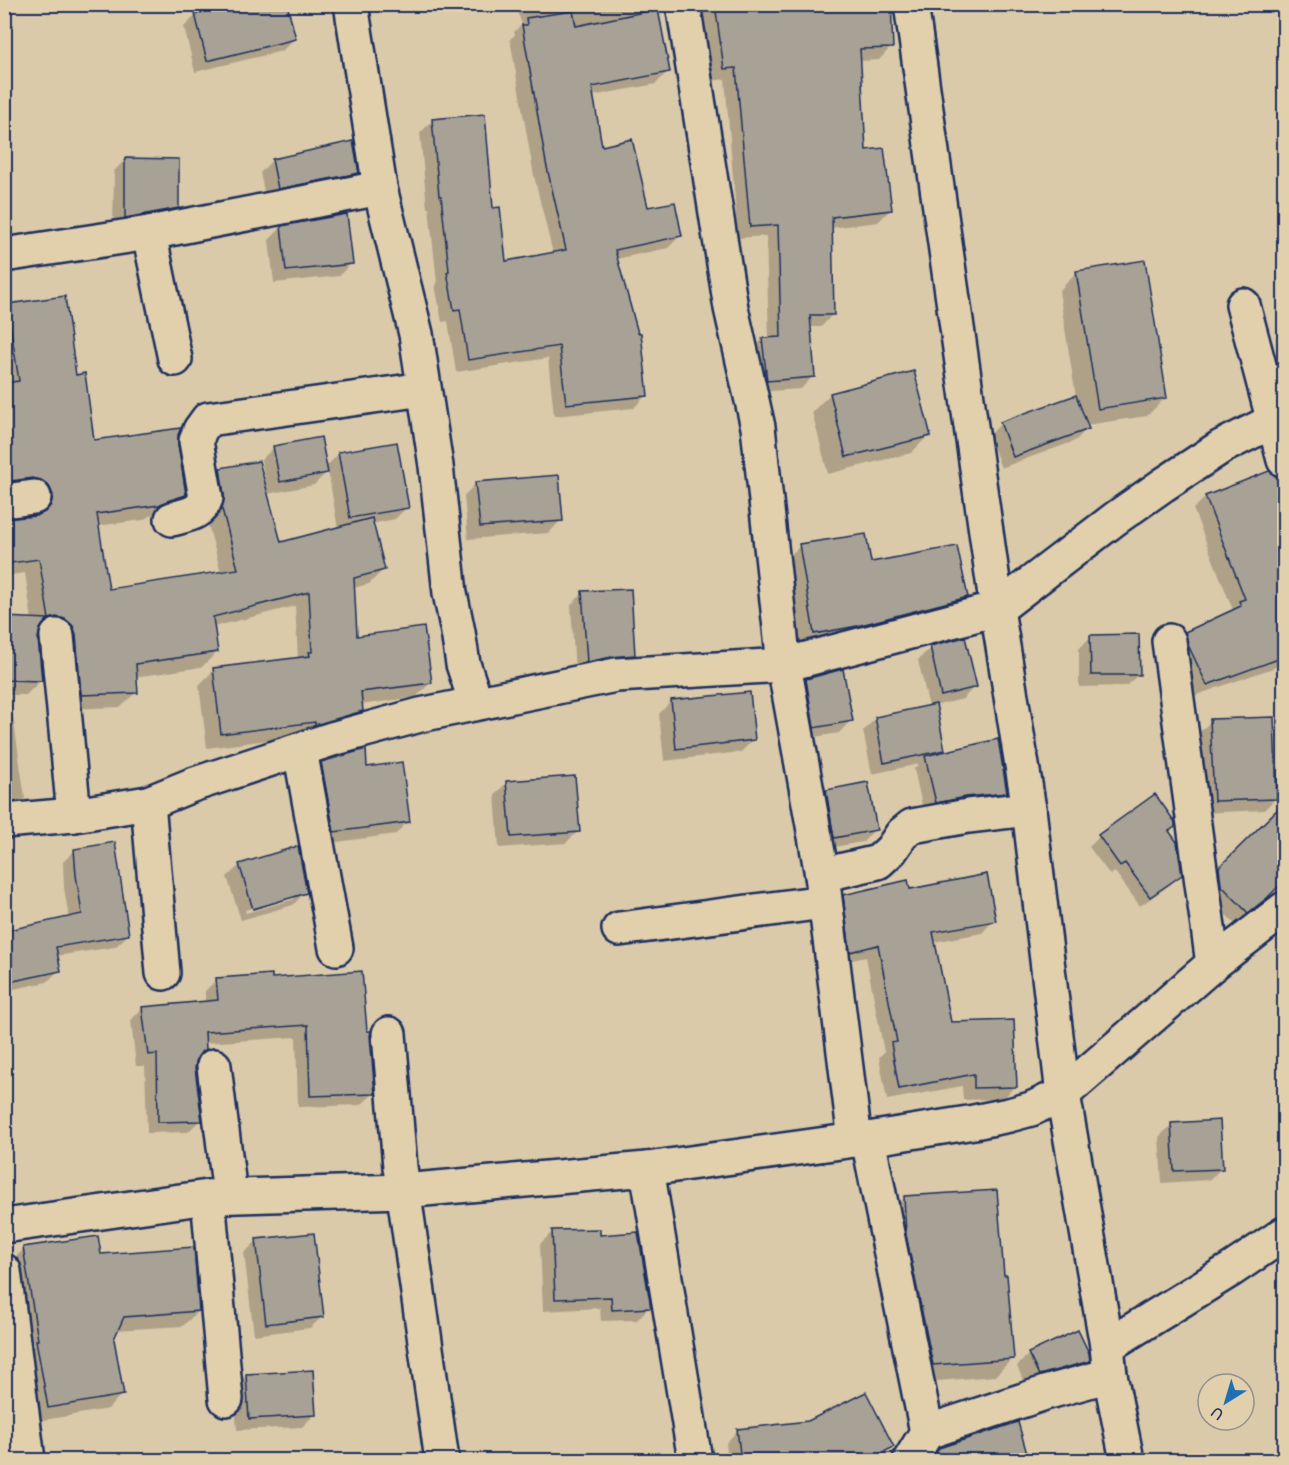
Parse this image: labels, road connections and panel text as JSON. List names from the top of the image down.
{
  "north": "bottom left"
}
